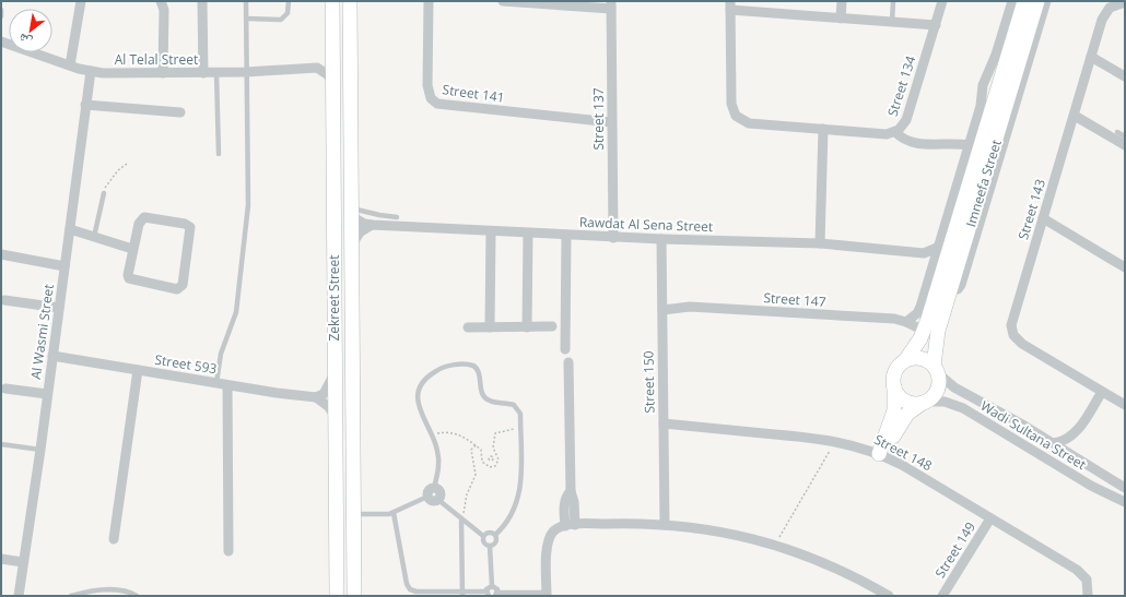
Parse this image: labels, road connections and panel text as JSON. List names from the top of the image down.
{
  "streets": {
    "street": [
      "Al Telal Street",
      "Street 134",
      "Street 141",
      "Street 137",
      "Imneefa Street",
      "Street 143",
      "Rawdat Al Sena Street",
      "Zekreet Street",
      "Street 147",
      "Al Wasmi Street",
      "Street 593",
      "Street 150",
      "Wadi Sultana Street",
      "Street 148",
      "Street 149"
    ]
  },
  "crossings": [
    ["Al Telal Street", "Al Wasmi Street"],
    ["Street 141", "Street 137"],
    ["Street 137", "Rawdat Al Sena Street"],
    ["Imneefa Street", "Rawdat Al Sena Street"],
    ["Imneefa Street", "Street 147"],
    ["Imneefa Street", "Wadi Sultana Street"],
    ["Rawdat Al Sena Street", "Zekreet Street"],
    ["Rawdat Al Sena Street", "Street 150"],
    ["Street 147", "Street 150"],
    ["Al Wasmi Street", "Street 593"],
    ["Street 150", "Street 148"],
    ["Street 148", "Street 149"]
  ],
  "north": "bottom left"
}
